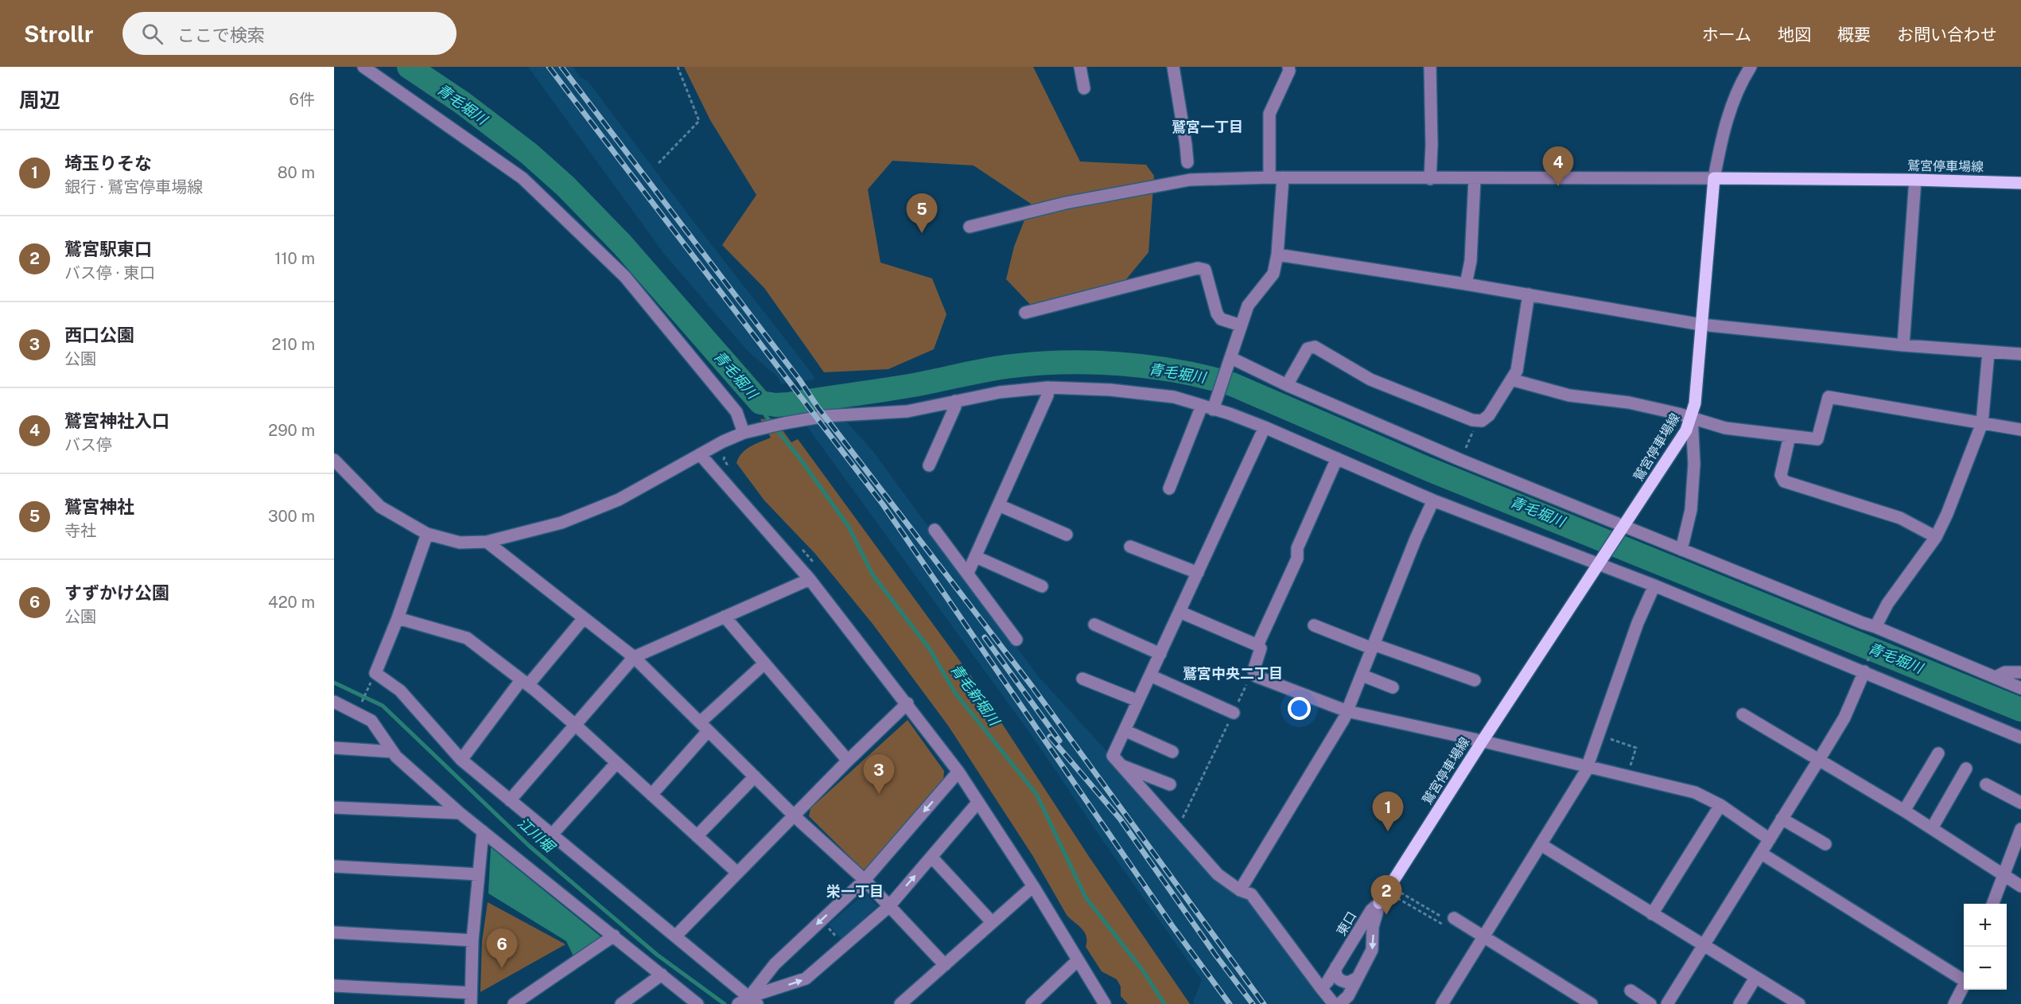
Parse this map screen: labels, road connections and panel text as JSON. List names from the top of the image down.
{
  "streets": {
    "main road": ["鷲宮停車場線"],
    "street": ["東口"]
  },
  "crossings": [
    ["鷲宮停車場線", "東口"]
  ],
  "districts": ["鷲宮一丁目", "鷲宮中央二丁目", "栄一丁目"],
  "water": ["青毛堀川", "青毛新堀川", "江川堀"],
  "page": {
    "header": "Strollr",
    "search": "ここで検索",
    "nav": [
      "ホーム",
      "地図",
      "概要",
      "お問い合わせ"
    ],
    "heading": ["周辺", "6件"],
    "list": [
      {
        "mark": "1",
        "name": "埼玉りそな",
        "note": "銀行 · 鷲宮停車場線",
        "value": "80 m"
      },
      {
        "mark": "2",
        "name": "鷲宮駅東口",
        "note": "バス停 · 東口",
        "value": "110 m"
      },
      {
        "mark": "3",
        "name": "西口公園",
        "note": "公園",
        "value": "210 m"
      },
      {
        "mark": "4",
        "name": "鷲宮神社入口",
        "note": "バス停",
        "value": "290 m"
      },
      {
        "mark": "5",
        "name": "鷲宮神社",
        "note": "寺社",
        "value": "300 m"
      },
      {
        "mark": "6",
        "name": "すずかけ公園",
        "note": "公園",
        "value": "420 m"
      }
    ],
    "pins": [
      "4",
      "5",
      "3",
      "1",
      "2",
      "6"
    ],
    "map_buttons": ["+", "−"]
  }
}
